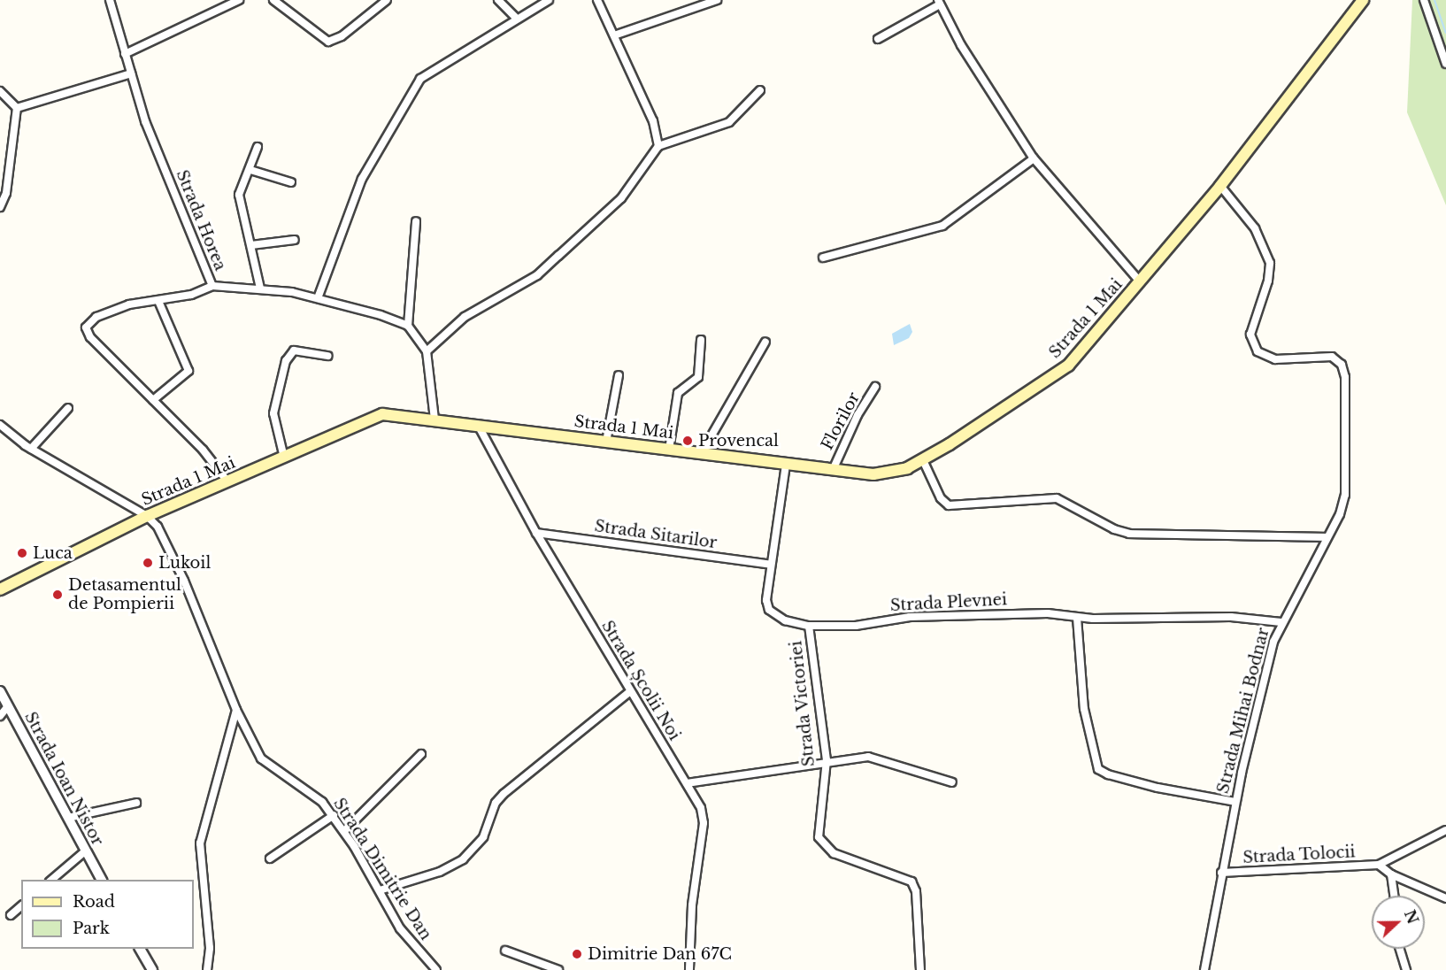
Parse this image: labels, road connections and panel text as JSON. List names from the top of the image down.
{
  "streets": {
    "main road": ["Strada 1 Mai"],
    "street": [
      "Strada Horea",
      "Florilor",
      "Strada Sitarilor",
      "Strada Plevnei",
      "Strada Școlii Noi",
      "Strada Victoriei",
      "Strada Mihai Bodnar",
      "Strada Ioan Nistor",
      "Strada Tolocii",
      "Strada Dimitrie Dan"
    ]
  },
  "crossings": [
    ["Strada 1 Mai", "Florilor"],
    ["Strada 1 Mai", "Strada Plevnei"],
    ["Strada 1 Mai", "Strada Școlii Noi"],
    ["Strada 1 Mai", "Strada Mihai Bodnar"],
    ["Strada 1 Mai", "Strada Dimitrie Dan"],
    ["Strada Sitarilor", "Strada Plevnei"],
    ["Strada Sitarilor", "Strada Școlii Noi"],
    ["Strada Plevnei", "Strada Victoriei"],
    ["Strada Plevnei", "Strada Mihai Bodnar"],
    ["Strada Mihai Bodnar", "Strada Tolocii"]
  ],
  "places": [
    "Provencal",
    "Luca",
    "Lukoil",
    "Detasamentul de Pompierii",
    "Dimitrie Dan 67C"
  ],
  "legend": ["Road", "Park"],
  "north": "right"
}
